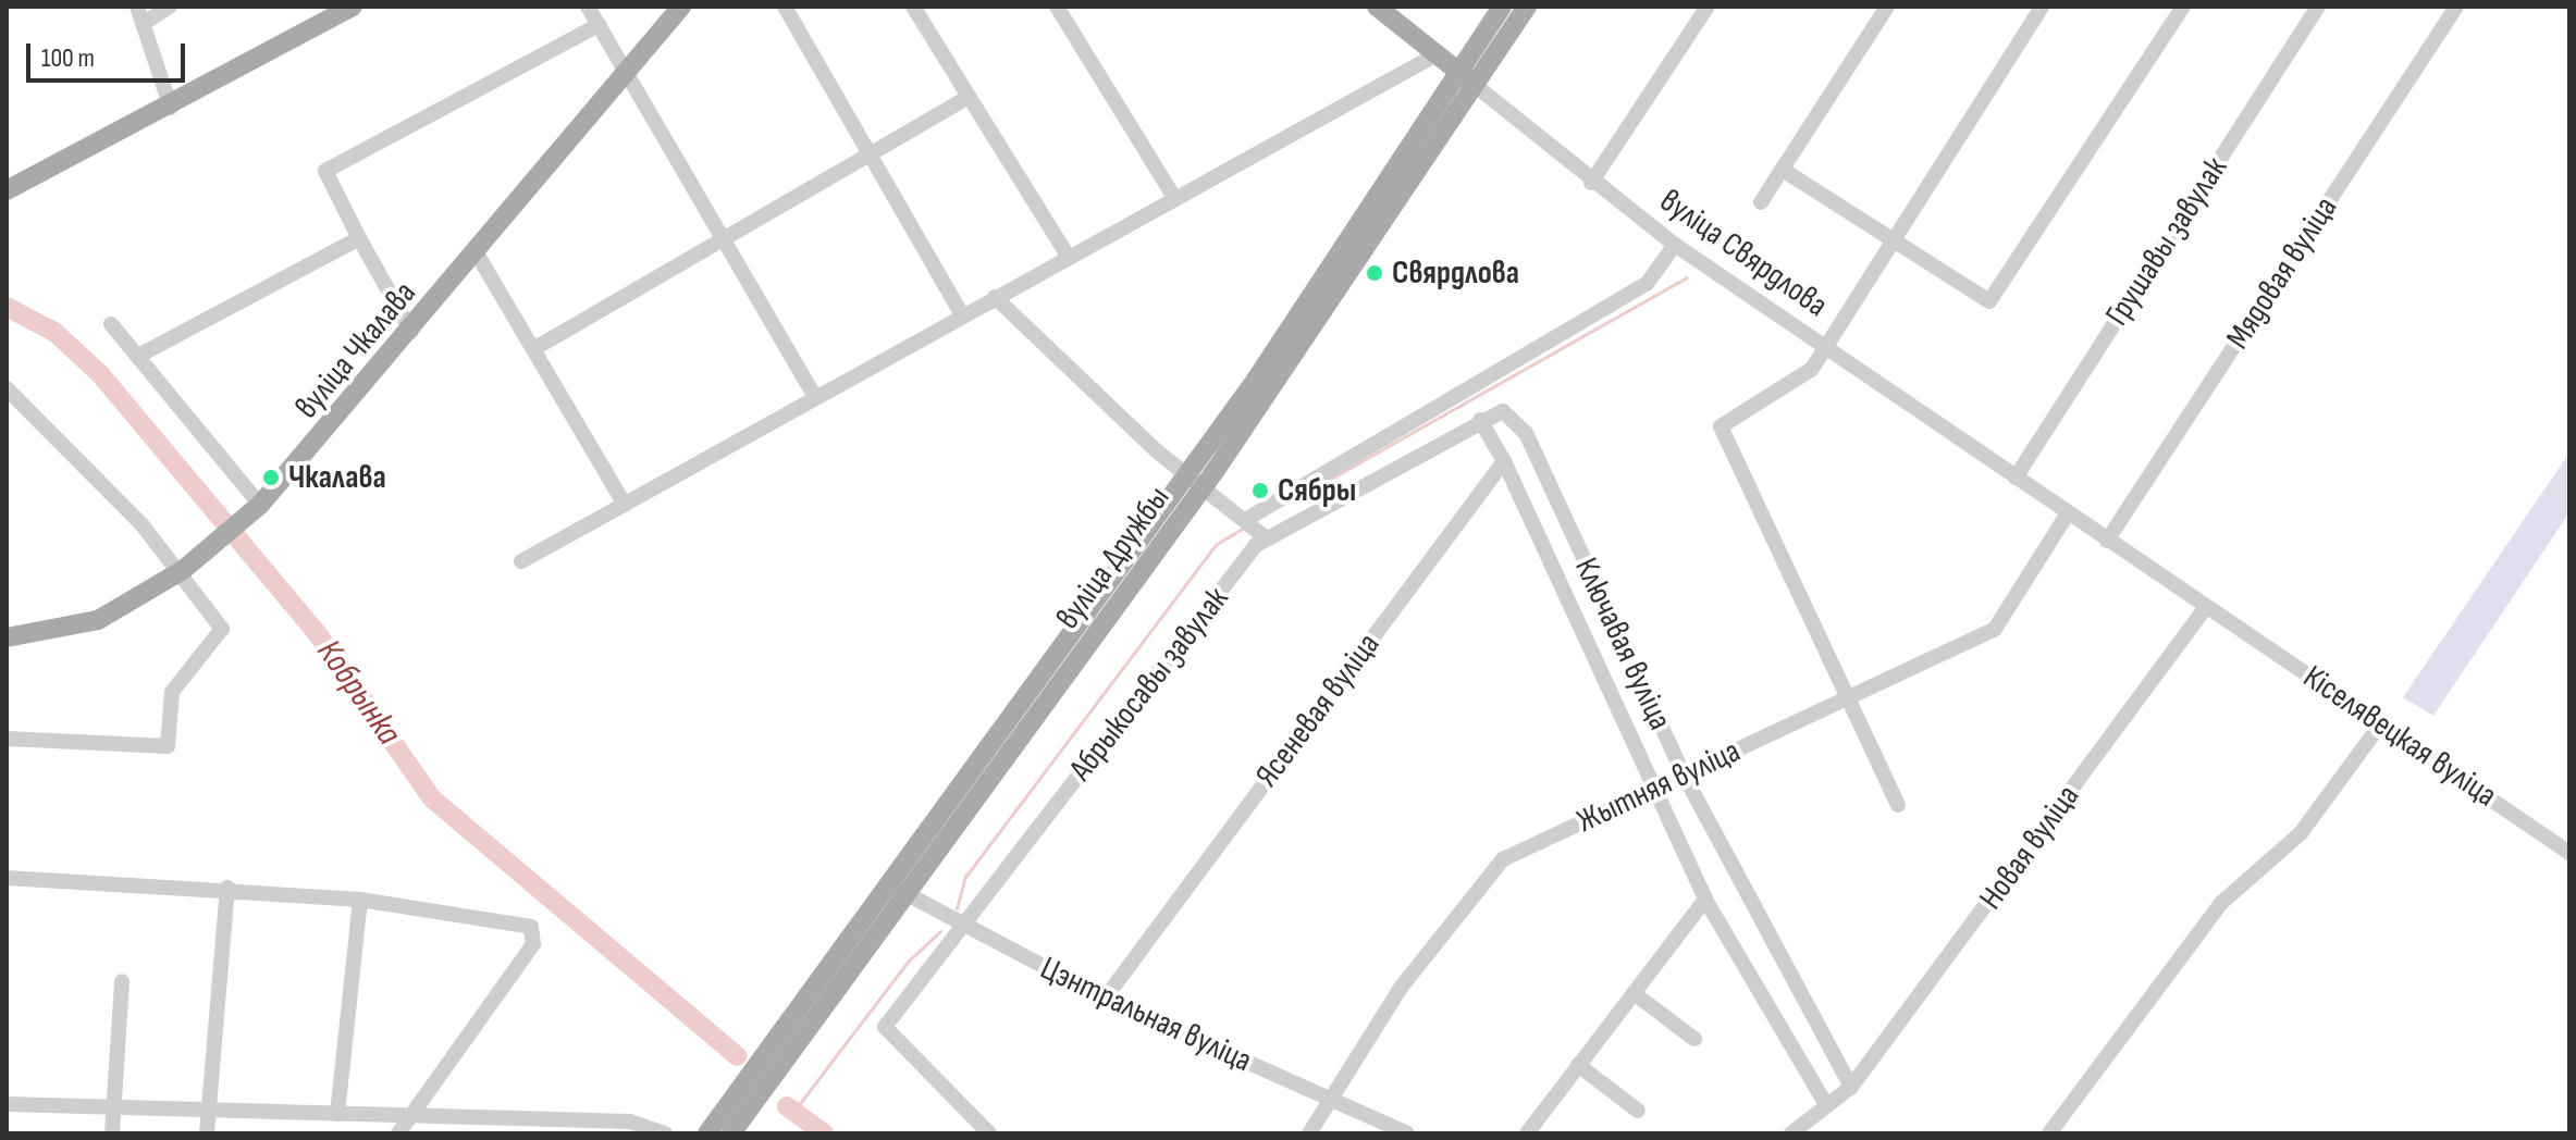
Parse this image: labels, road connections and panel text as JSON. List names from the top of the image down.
{
  "streets": {
    "main road": ["вуліца Свярдлова", "вуліца Чкалава", "вуліца Дружбы"],
    "street": [
      "Грушавы завулак",
      "Мядовая вуліца",
      "Ключавая вуліца",
      "Абрыкосавы завулак",
      "Ясеневая вуліца",
      "Кіселявецкая вуліца",
      "Жытняя вуліца",
      "Новая вуліца",
      "Цэнтральная вуліца"
    ]
  },
  "crossings": [
    ["Грушавы завулак", "вуліца Свярдлова"],
    ["вуліца Свярдлова", "Мядовая вуліца"],
    ["вуліца Свярдлова", "вуліца Дружбы"],
    ["вуліца Свярдлова", "Кіселявецкая вуліца"],
    ["вуліца Свярдлова", "Жытняя вуліца"],
    ["вуліца Свярдлова", "Новая вуліца"],
    ["вуліца Дружбы", "Цэнтральная вуліца"],
    ["Ключавая вуліца", "Абрыкосавы завулак"],
    ["Ключавая вуліца", "Ясеневая вуліца"],
    ["Ключавая вуліца", "Жытняя вуліца"],
    ["Ключавая вуліца", "Новая вуліца"],
    ["Абрыкосавы завулак", "Цэнтральная вуліца"],
    ["Ясеневая вуліца", "Цэнтральная вуліца"],
    ["Кіселявецкая вуліца", "Новая вуліца"],
    ["Жытняя вуліца", "Цэнтральная вуліца"]
  ],
  "water": ["Кобрынка"],
  "places": ["Свярдлова", "Чкалава", "Сябры"],
  "scale_bar": "100 m"
}
